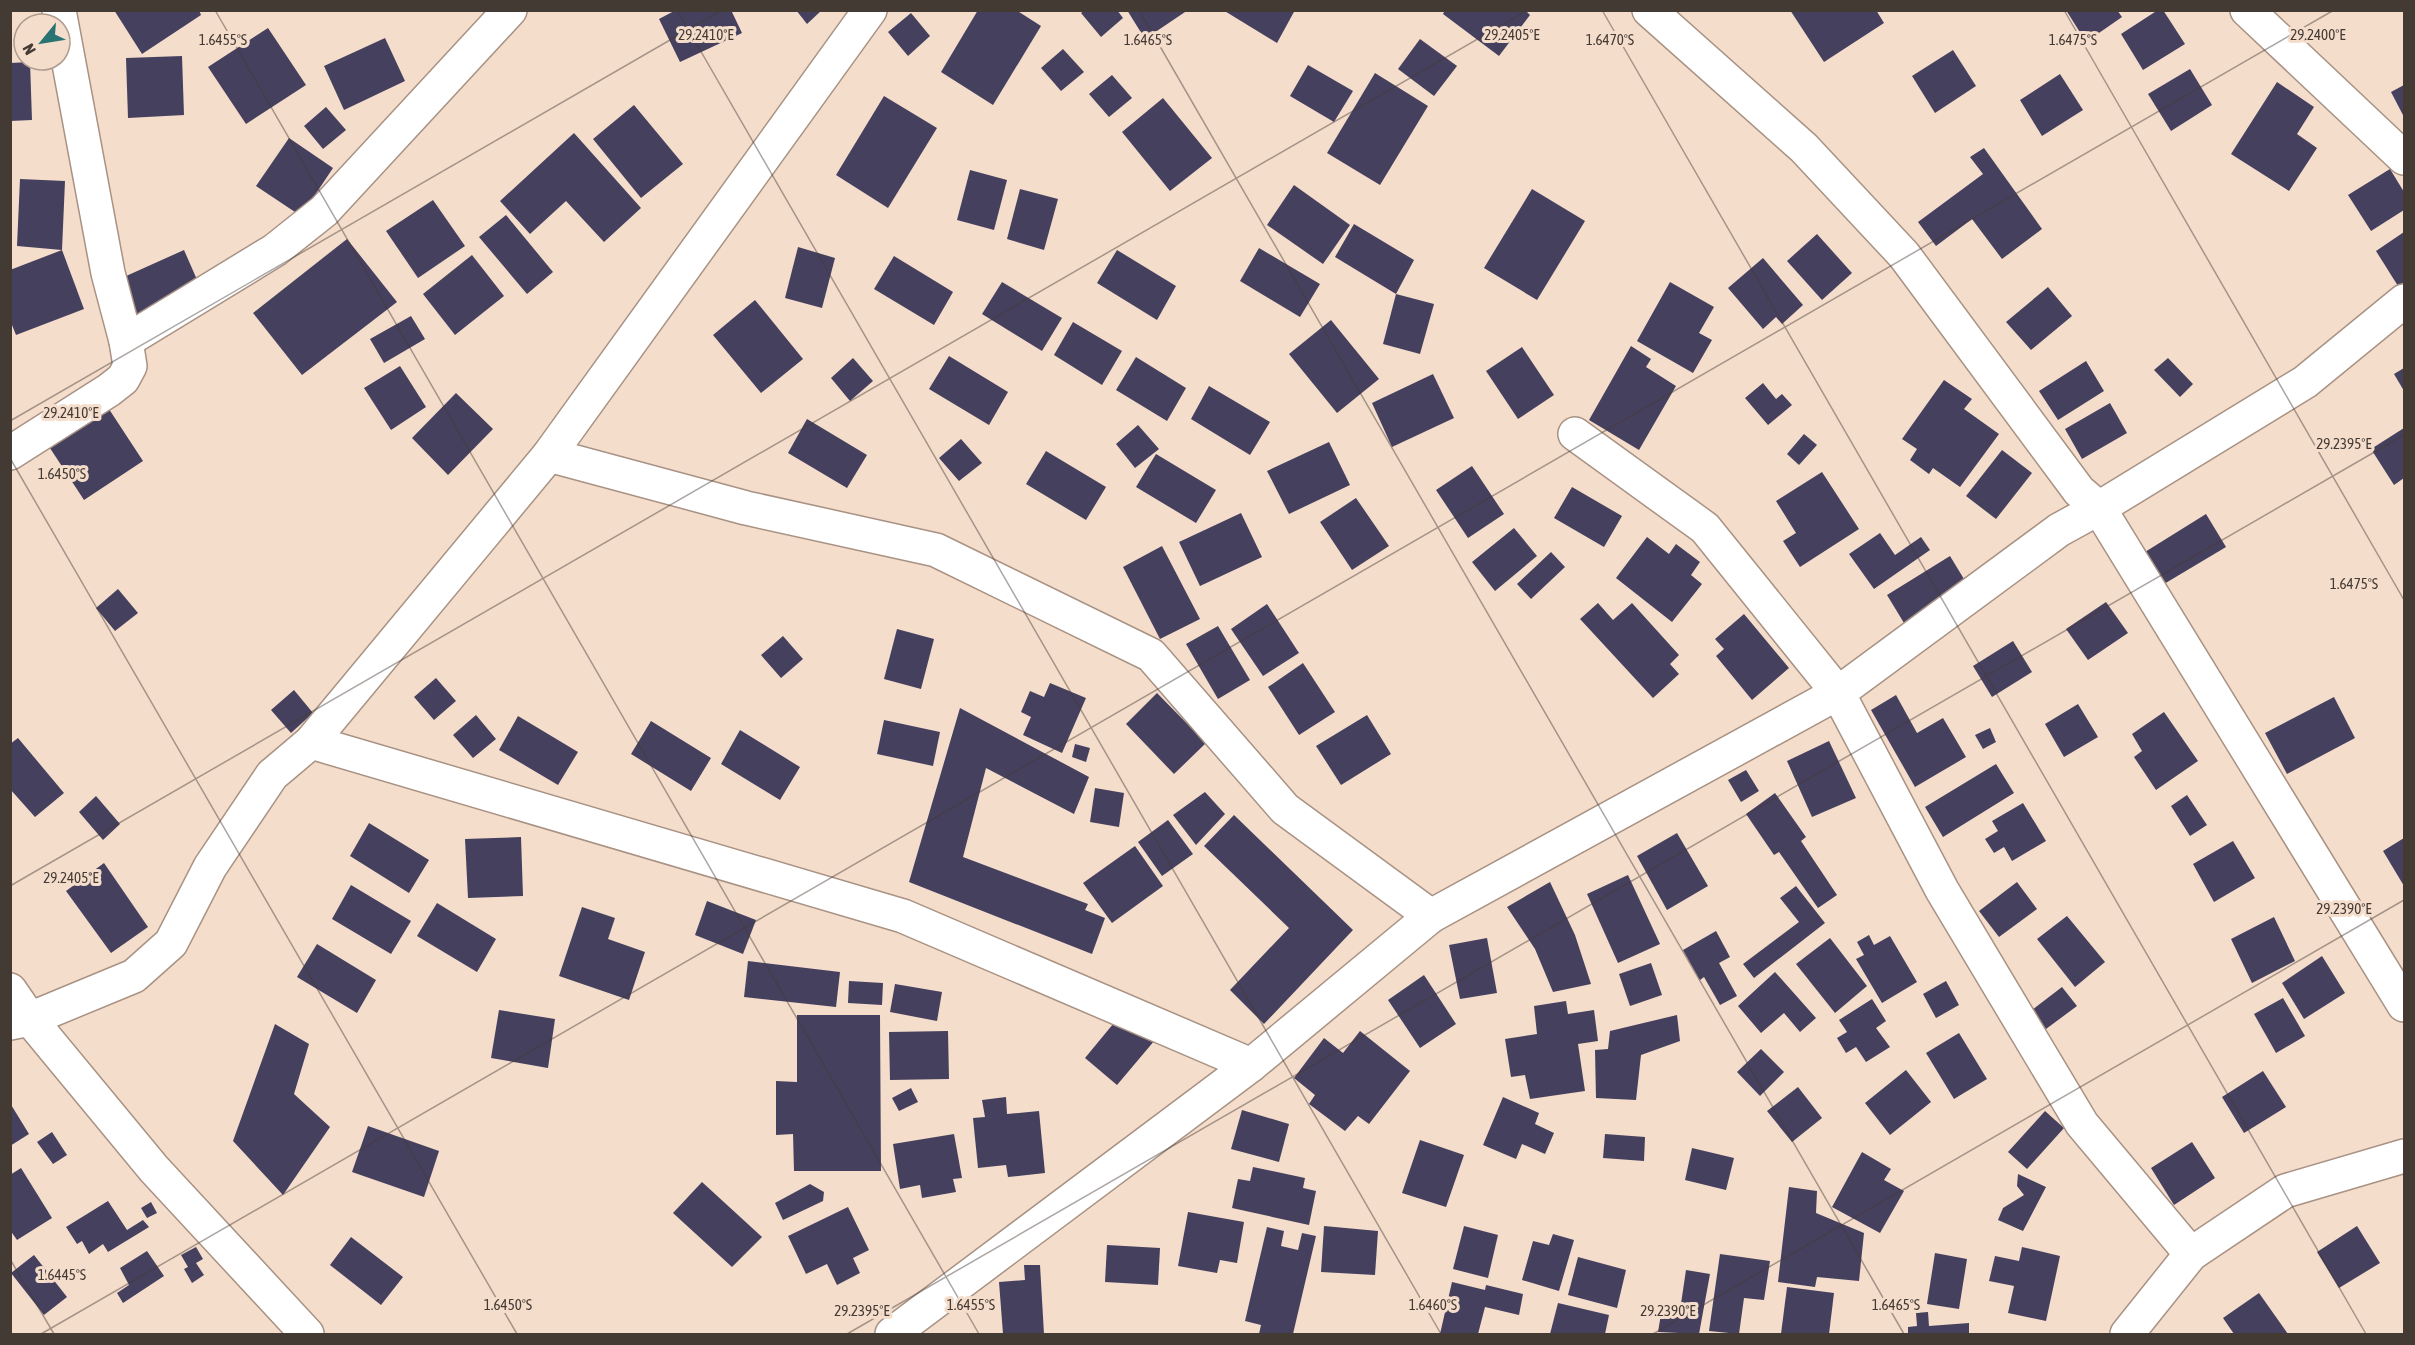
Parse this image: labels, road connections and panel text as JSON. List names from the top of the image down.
{
  "north": "bottom left",
  "coordinates": [
    "29.2405°E",
    "29.2400°E",
    "29.2410°E",
    "1.6455°S",
    "1.6465°S",
    "1.6470°S",
    "1.6475°S",
    "29.2395°E",
    "1.6450°S",
    "29.2390°E",
    "1.6445°S",
    "1.6460°S"
  ]
}
